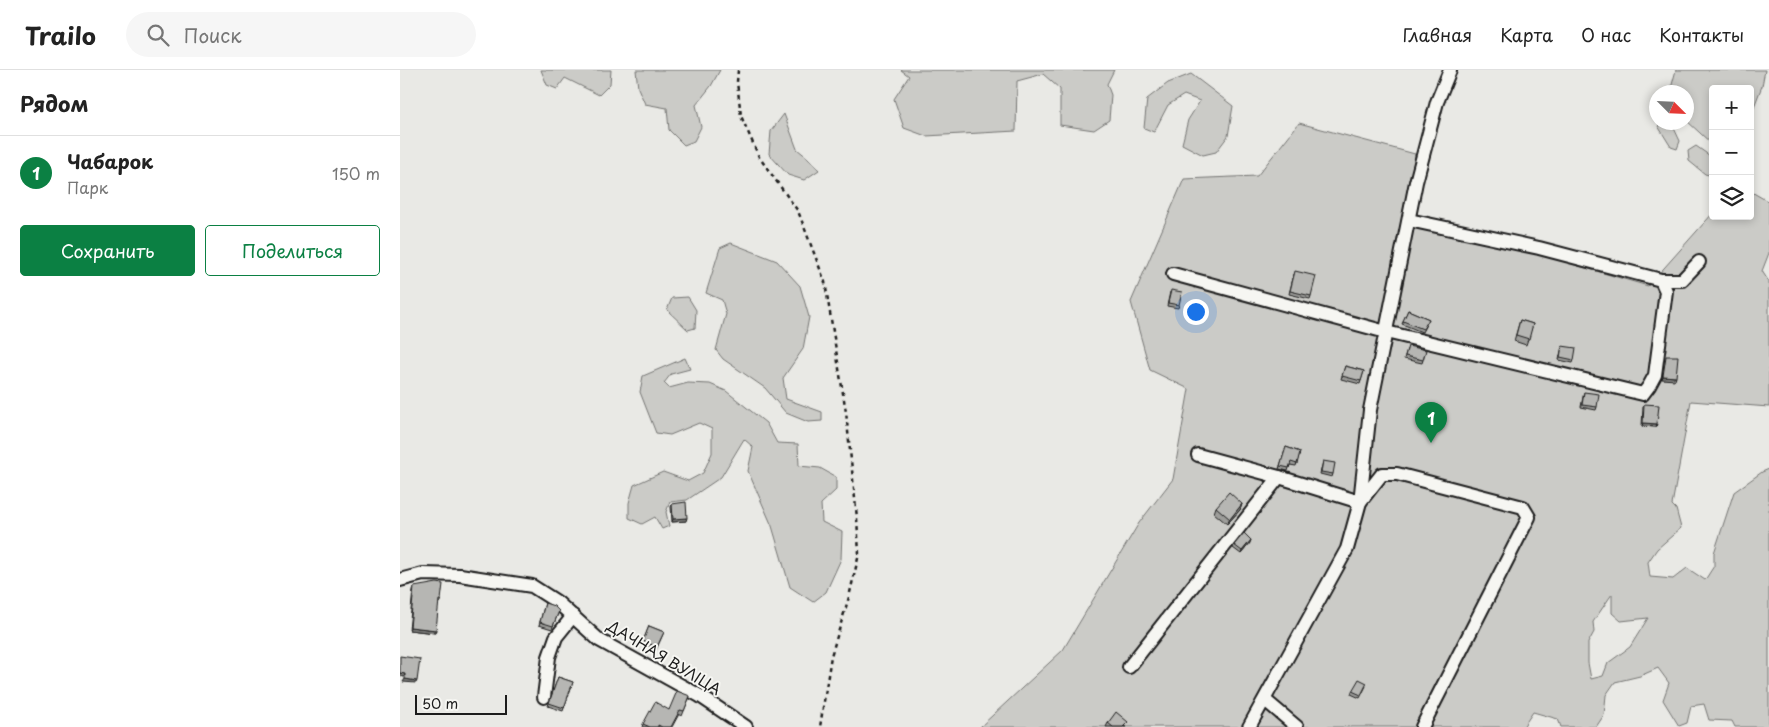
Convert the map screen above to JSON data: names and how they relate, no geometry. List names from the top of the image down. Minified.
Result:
{"streets":{"street":["ДАЧНАЯ ВУЛІЦА"]},"scale_bar":"50 m","north":"bottom right","page":{"header":"Trailo","search":"Поиск","nav":["Главная","Карта","О нас","Контакты"],"heading":"Рядом","map_buttons":["+","−"],"list":[{"mark":"1","name":"Чабарок","note":"Парк","value":"150 m"}],"buttons":["Сохранить","Поделиться"],"pins":"1","scale":"50 m"}}
